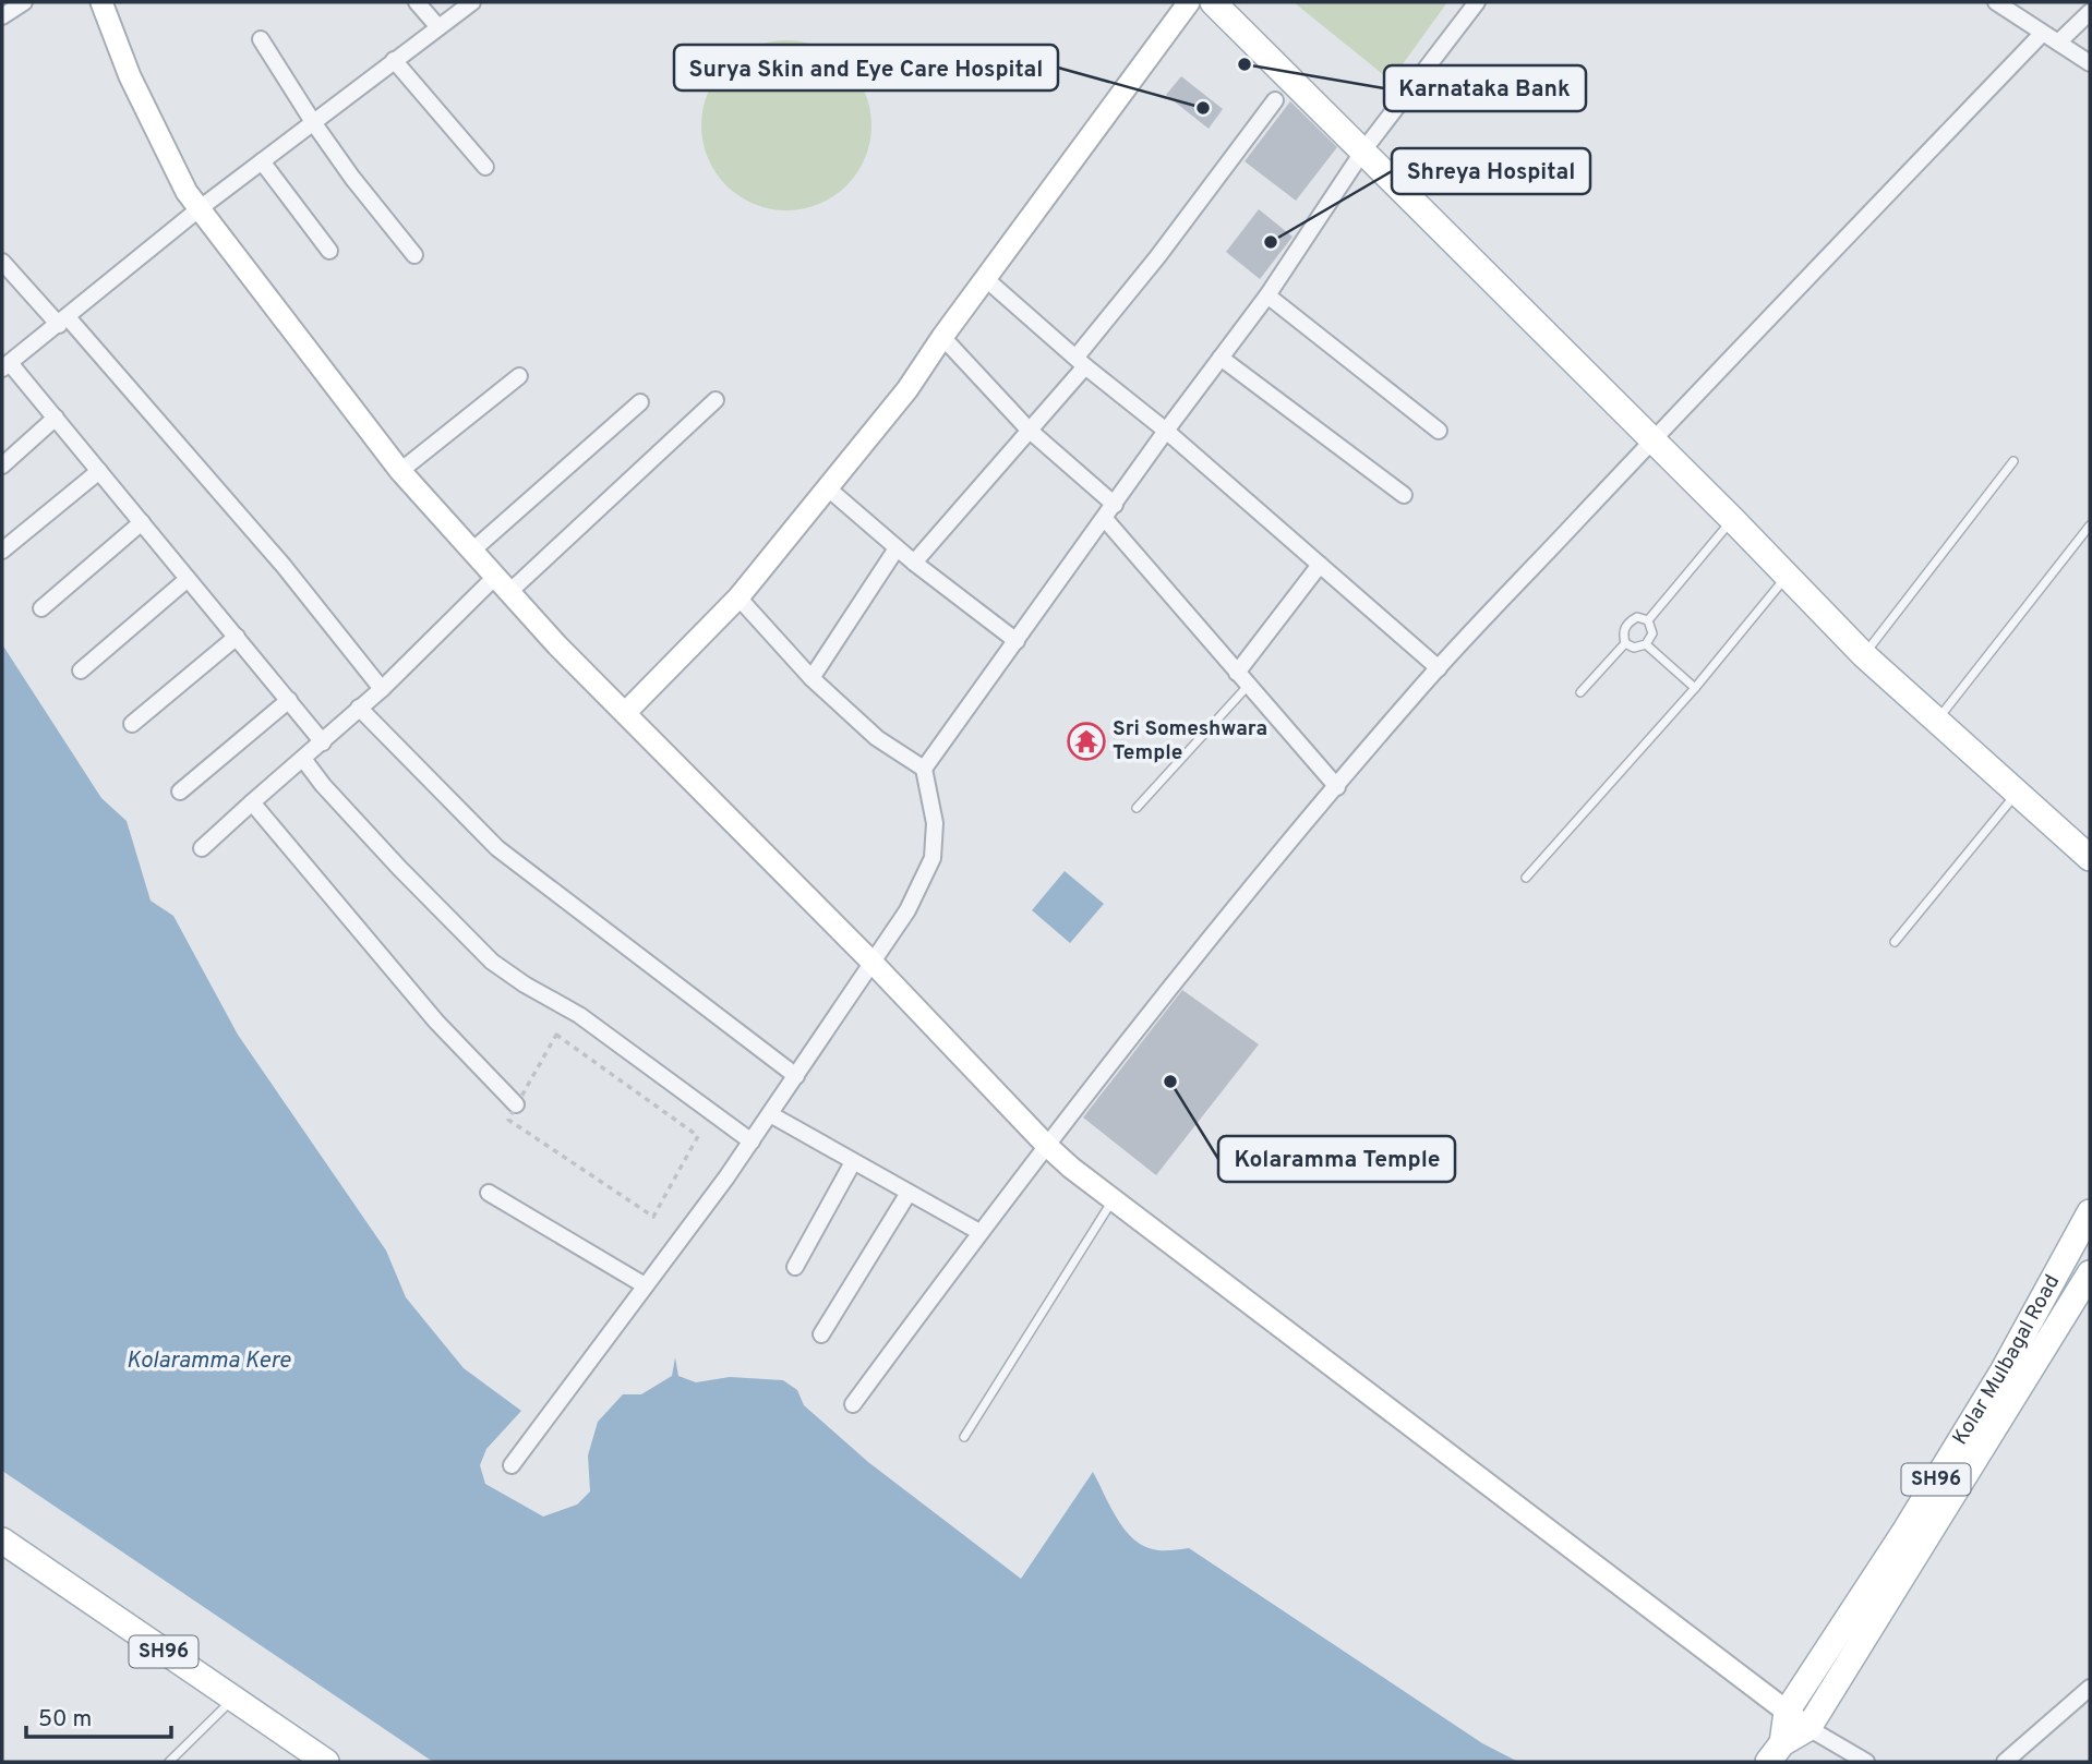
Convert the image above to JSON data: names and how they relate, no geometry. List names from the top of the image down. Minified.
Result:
{"streets":{"main road":["Kolar Mulbagal Road","SH96"]},"water":["Kolaramma Kere"],"places":{"other":["Karnataka Bank","Surya Skin and Eye Care Hospital","Shreya Hospital","Kolaramma Temple"],"temple":["Sri Someshwara Temple"]},"scale_bar":"50 m"}
